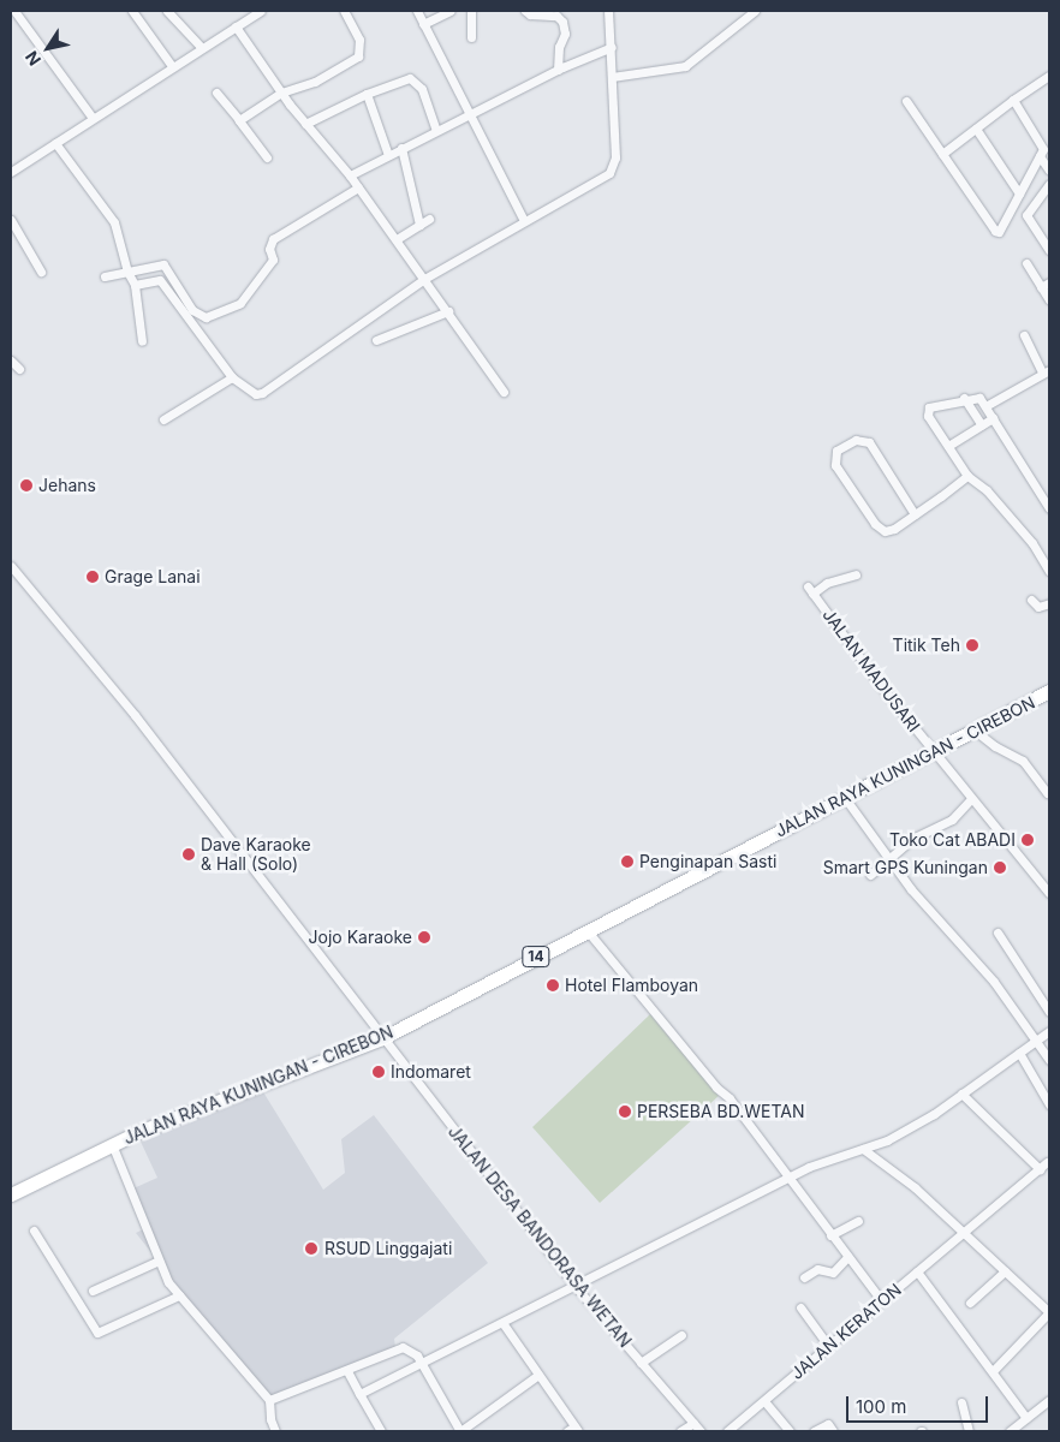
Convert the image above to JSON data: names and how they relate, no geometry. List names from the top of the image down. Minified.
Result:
{"streets":{"highway":["JALAN RAYA KUNINGAN - CIREBON","14"],"street":["JALAN MADUSARI","JALAN DESA BANDORASA WETAN","JALAN KERATON"]},"crossings":[["JALAN MADUSARI","JALAN RAYA KUNINGAN - CIREBON"],["JALAN RAYA KUNINGAN - CIREBON","JALAN DESA BANDORASA WETAN"]],"places":["Jehans","Grage Lanai","Titik Teh","Toko Cat ABADI","Dave Karaoke & Hall (Solo)","Penginapan Sasti","Smart GPS Kuningan","Jojo Karaoke","Hotel Flamboyan","Indomaret","PERSEBA BD.WETAN","RSUD Linggajati"],"scale_bar":"100 m","north":"bottom left"}
